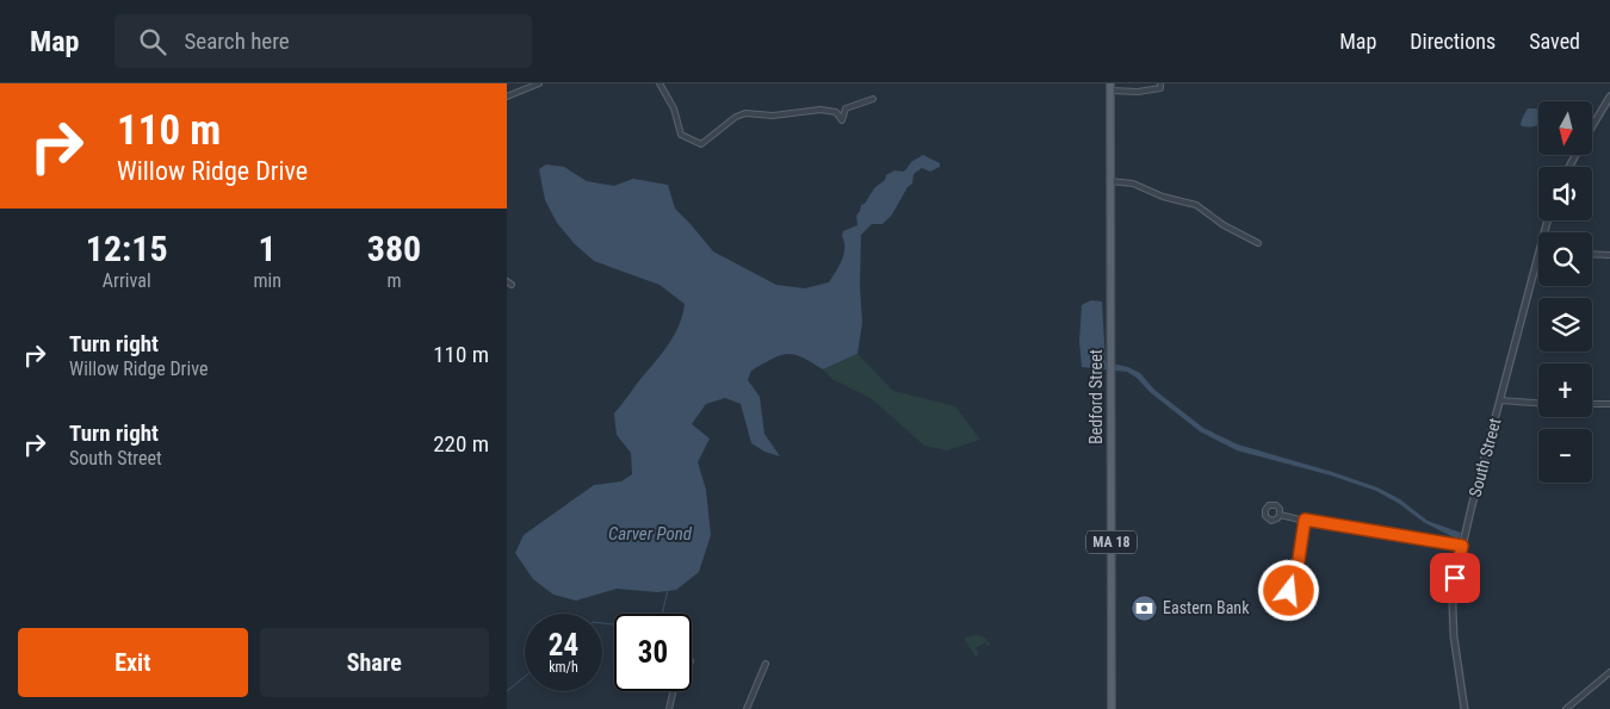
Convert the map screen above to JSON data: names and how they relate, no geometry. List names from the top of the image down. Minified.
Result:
{"streets":{"main road":["Bedford Street","MA 18"],"street":["South Street"]},"water":["Carver Pond"],"places":{"bank":["Eastern Bank"]},"north":"bottom","page":{"header":"Map","search":"Search here","nav":["Map","Directions","Saved"],"turn":["110 m","Willow Ridge Drive"],"map_buttons":["+","−"],"eta":["12:15","Arrival","1","min","380","m"],"list":[{"name":"Turn right","note":"Willow Ridge Drive","value":"110 m"},{"name":"Turn right","note":"South Street","value":"220 m"}],"speed":"24 km/h","limit":"30","buttons":["Exit","Share"]}}
